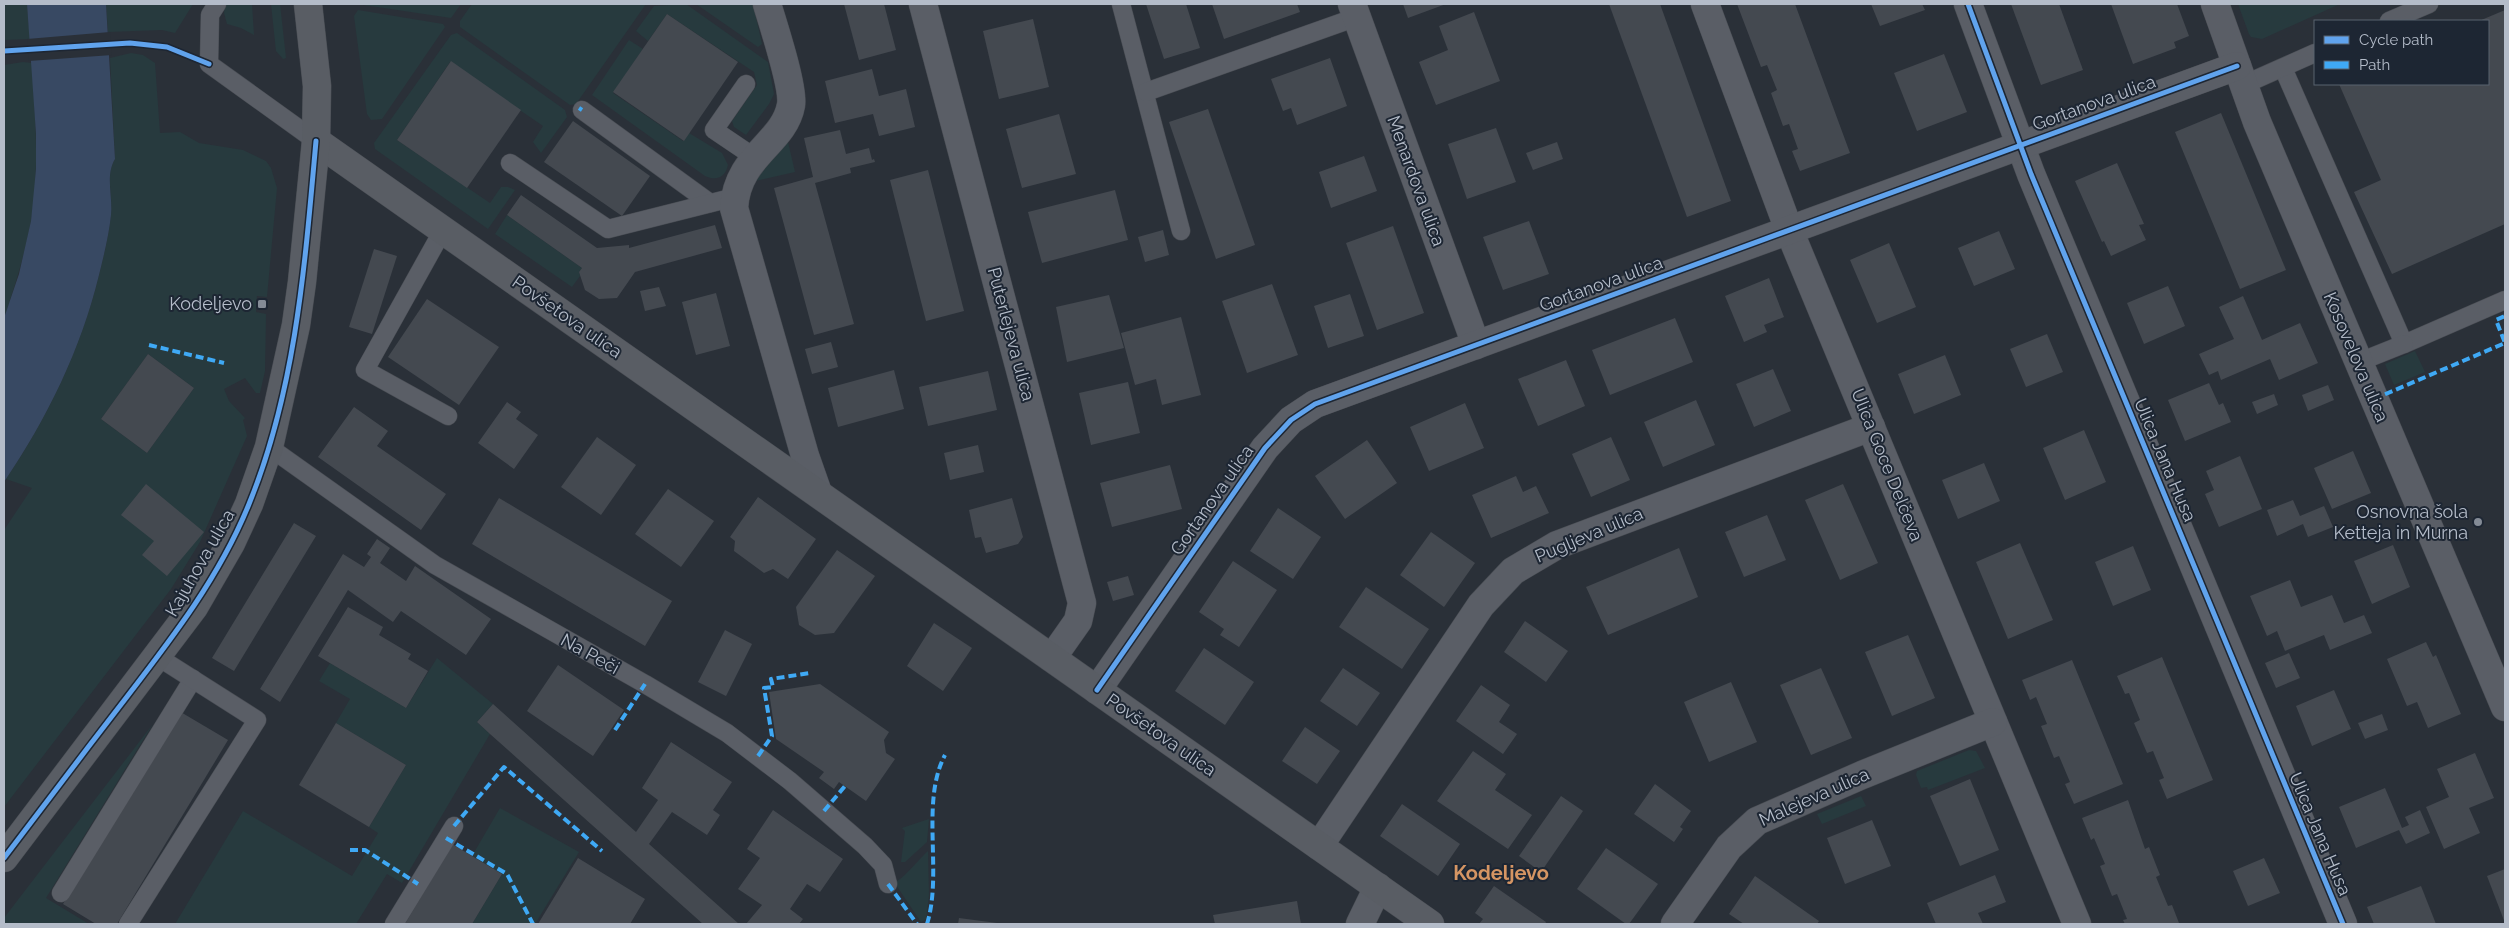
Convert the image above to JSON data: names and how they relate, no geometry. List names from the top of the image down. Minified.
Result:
{"streets":{"street":["Gortanova ulica","Menardova ulica","Povšetova ulica","Puterlejeva ulica","Kosovelova ulica","Ulica Jana Husa","Ulica Goce Delčeva","Pugljeva ulica","Kajuhova ulica","Malejeva ulica"],"lane":["Na Peči"]},"crossings":[["Gortanova ulica","Menardova ulica"],["Gortanova ulica","Povšetova ulica"],["Gortanova ulica","Kosovelova ulica"],["Gortanova ulica","Ulica Jana Husa"],["Gortanova ulica","Ulica Goce Delčeva"],["Povšetova ulica","Puterlejeva ulica"],["Povšetova ulica","Pugljeva ulica"],["Povšetova ulica","Kajuhova ulica"],["Ulica Goce Delčeva","Pugljeva ulica"],["Ulica Goce Delčeva","Malejeva ulica"],["Kajuhova ulica","Na Peči"]],"districts":["Kodeljevo"],"places":{"transit":["Kodeljevo"],"other":["Osnovna šola Ketteja in Murna"]},"legend":["Cycle path","Path"]}
